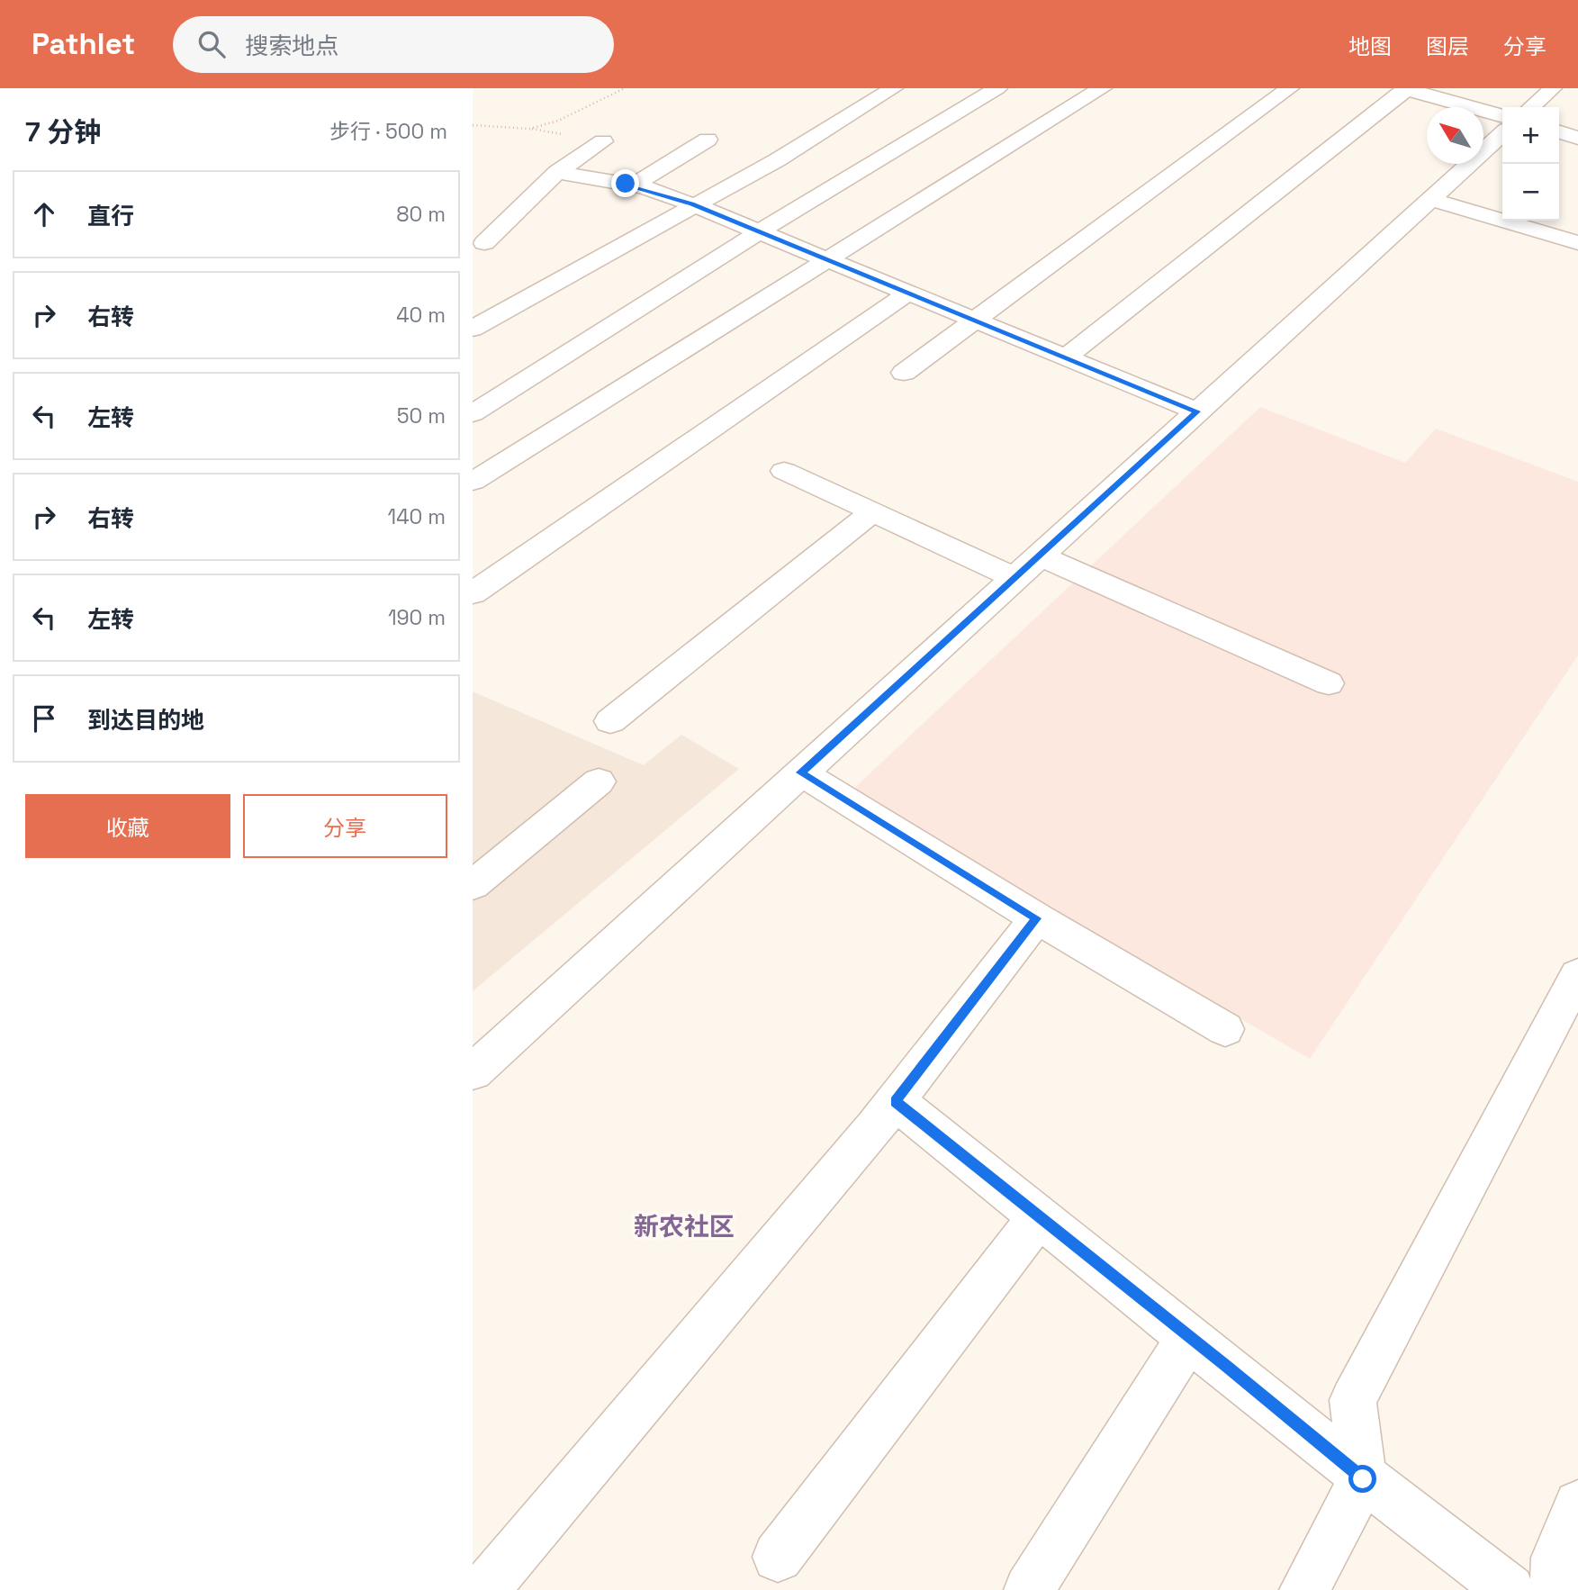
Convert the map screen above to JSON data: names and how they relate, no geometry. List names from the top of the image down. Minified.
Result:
{"districts":["新农社区"],"north":"top left","page":{"header":"Pathlet","search":"搜索地点","nav":["地图","图层","分享"],"heading":["7 分钟","步行 · 500 m"],"map_buttons":["+","−"],"list":[["直行","80 m"],["右转","40 m"],["左转","50 m"],["右转","140 m"],["左转","190 m"],"到达目的地"],"buttons":["收藏","分享"]}}
